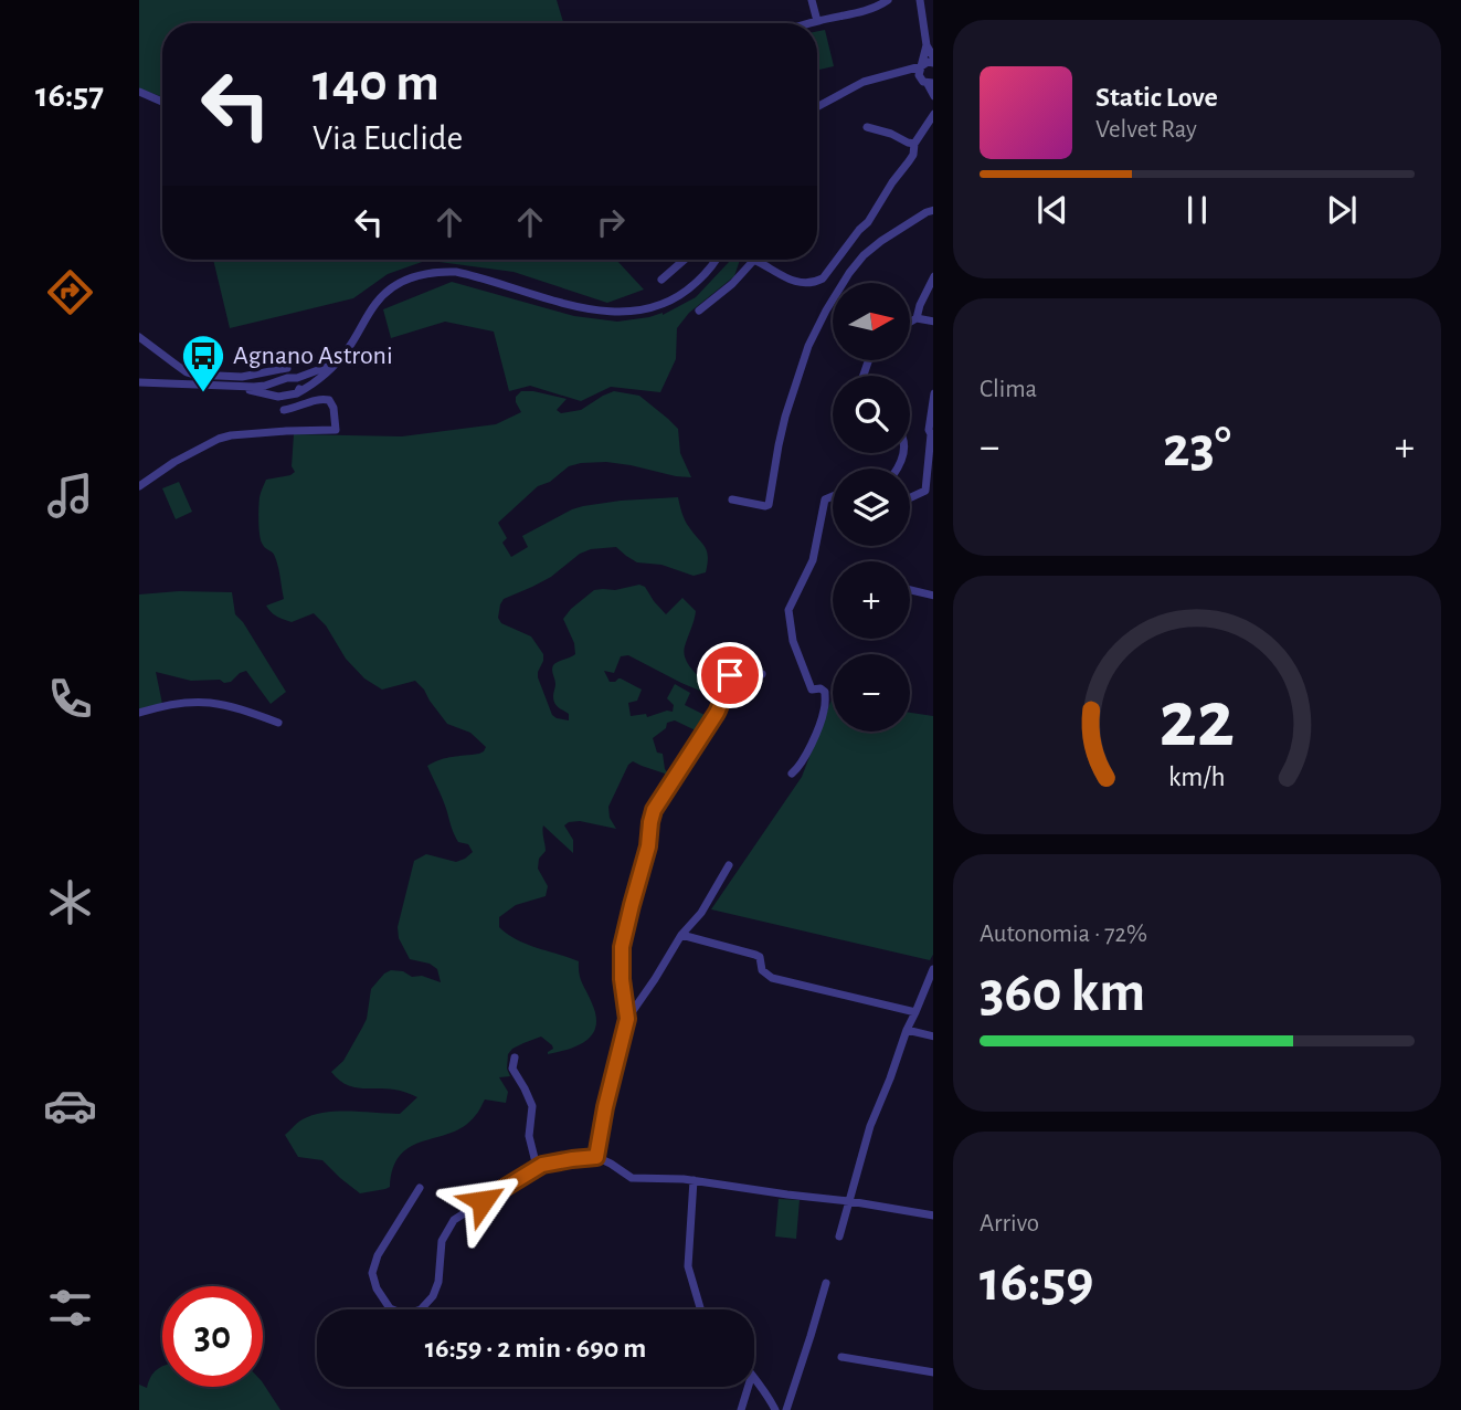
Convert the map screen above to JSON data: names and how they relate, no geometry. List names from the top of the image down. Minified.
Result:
{"places":{"bus stop":["Agnano Astroni"]},"north":"right","page":{"tabs":"16:57","turn":["140 m","Via Euclide"],"song":["Static Love","Velvet Ray"],"map_buttons":["+","−"],"tile":["Clima",["Autonomia · 72%","360 km"],["Arrivo","16:59"]],"heat":["−","23°","+"],"limit":"30","trip":"16:59 · 2 min · 690 m","gauge":["22","km/h"]}}
